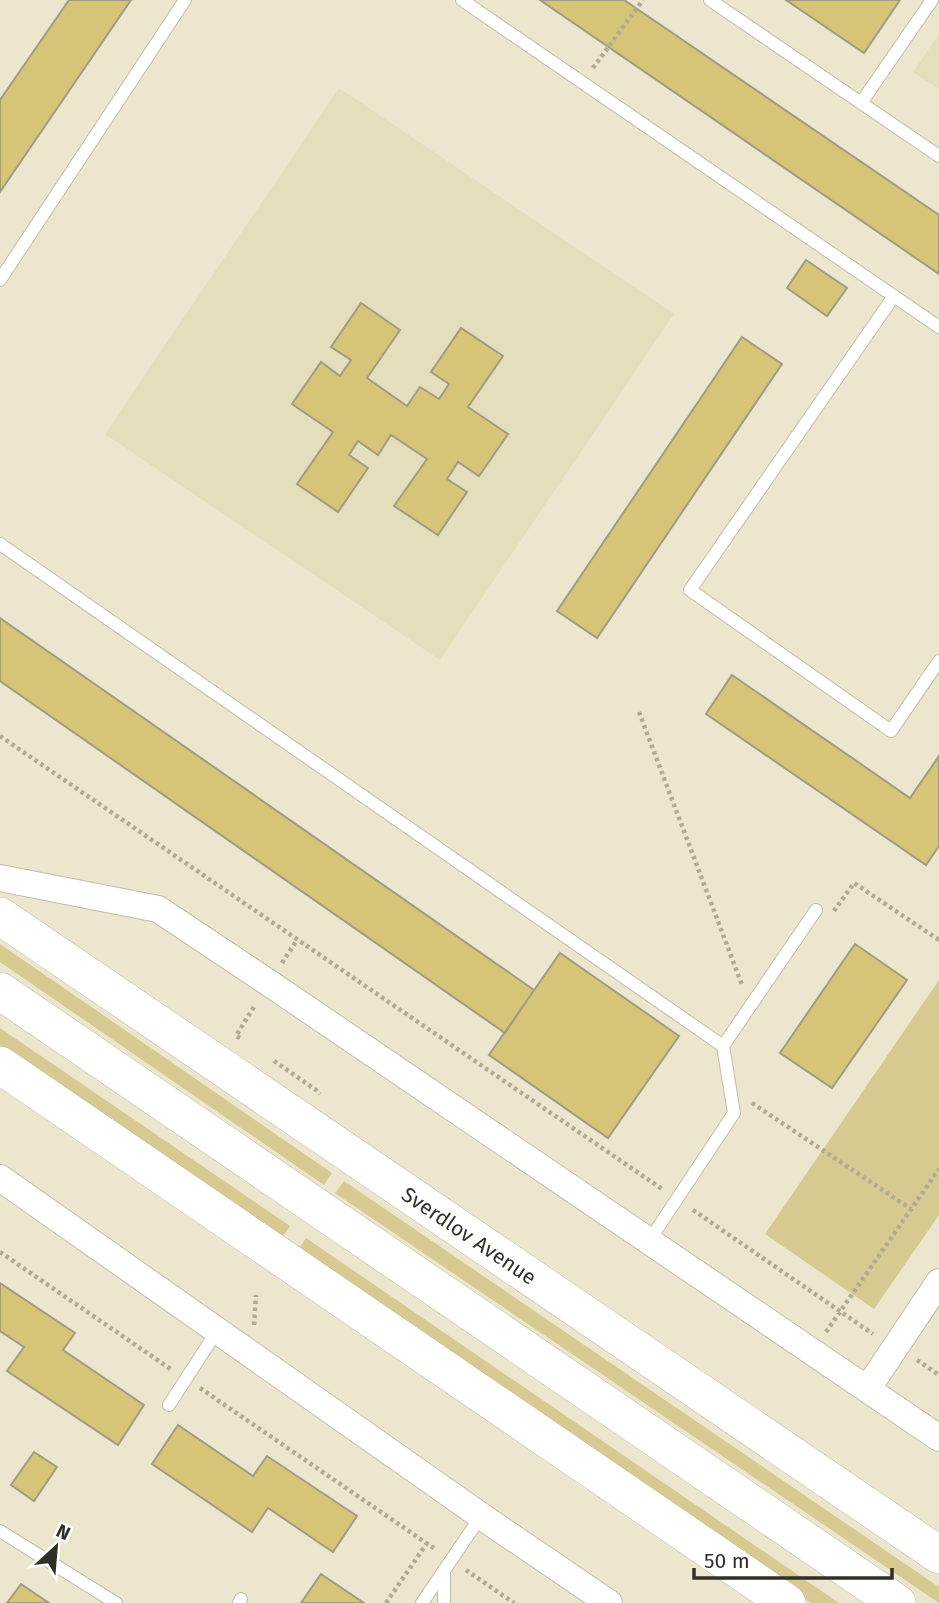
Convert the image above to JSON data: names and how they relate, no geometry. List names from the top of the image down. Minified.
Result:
{"streets":{"main road":["Sverdlov Avenue"]},"scale_bar":"50 m","north":"top right"}
